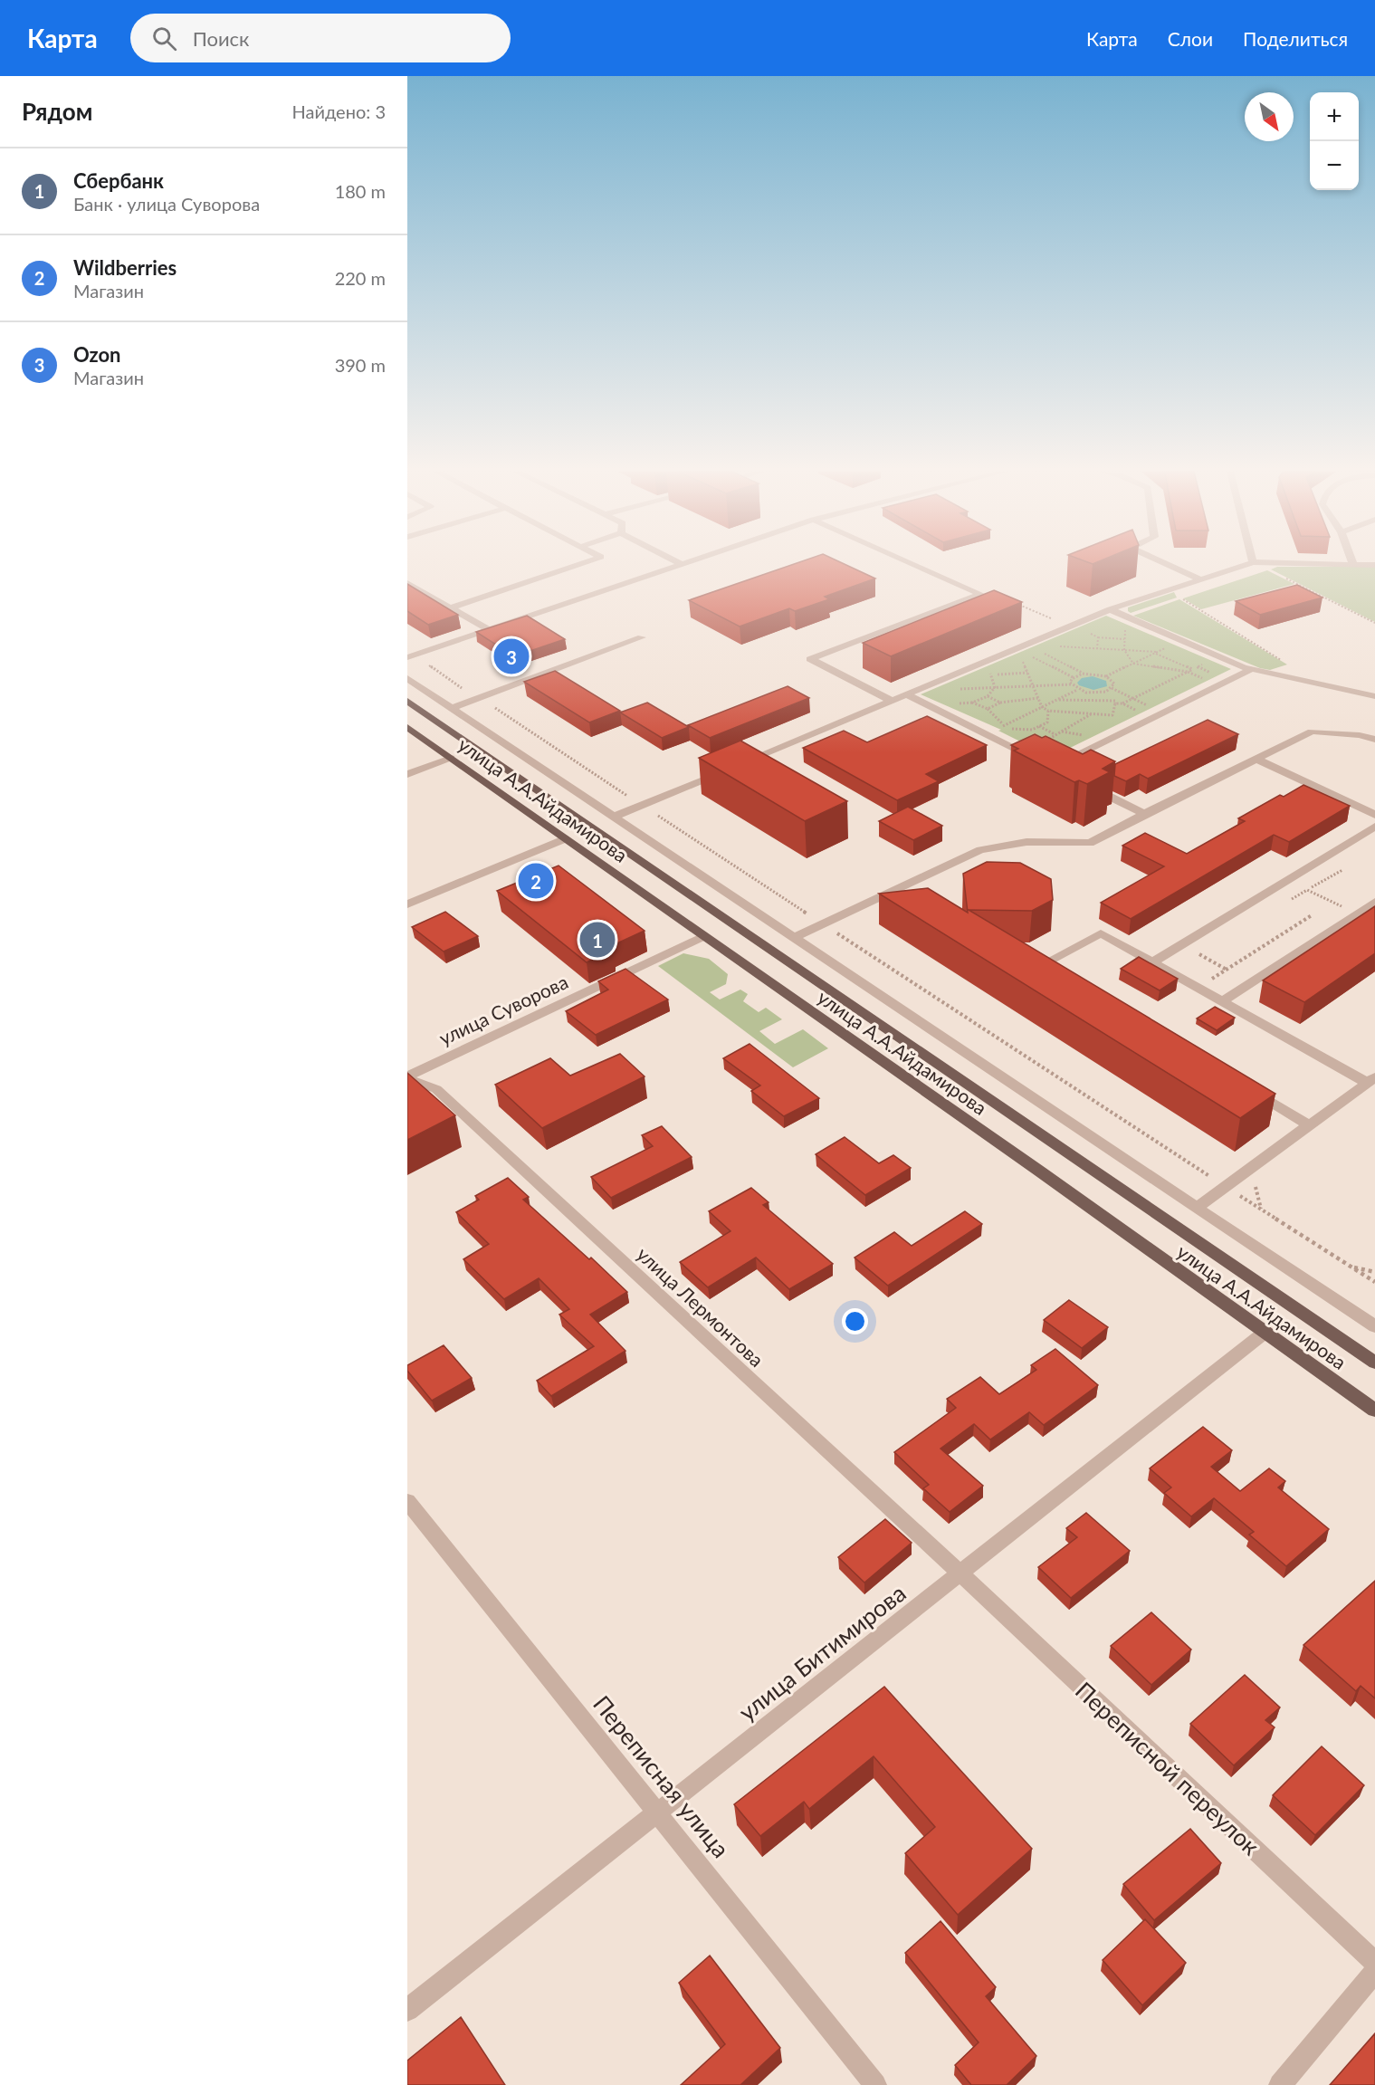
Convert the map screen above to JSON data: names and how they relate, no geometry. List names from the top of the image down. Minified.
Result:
{"streets":{"main road":["улица А.А.Айдамирова"],"street":["улица Суворова","улица Лермонтова","улица Битимирова","Переписной переулок","Переписная улица"]},"crossings":[["улица А.А.Айдамирова","улица Суворова"],["улица А.А.Айдамирова","улица Битимирова"],["улица Суворова","улица Лермонтова"],["улица Лермонтова","улица Битимирова"],["улица Лермонтова","Переписной переулок"],["улица Битимирова","Переписной переулок"],["улица Битимирова","Переписная улица"]],"north":"bottom right","page":{"header":"Карта","search":"Поиск","nav":["Карта","Слои","Поделиться"],"heading":["Рядом","Найдено: 3"],"map_buttons":["+","−"],"list":[{"mark":"1","name":"Сбербанк","note":"Банк · улица Суворова","value":"180 m"},{"mark":"2","name":"Wildberries","note":"Магазин","value":"220 m"},{"mark":"3","name":"Ozon","note":"Магазин","value":"390 m"}],"pins":["3","2","1"]}}
